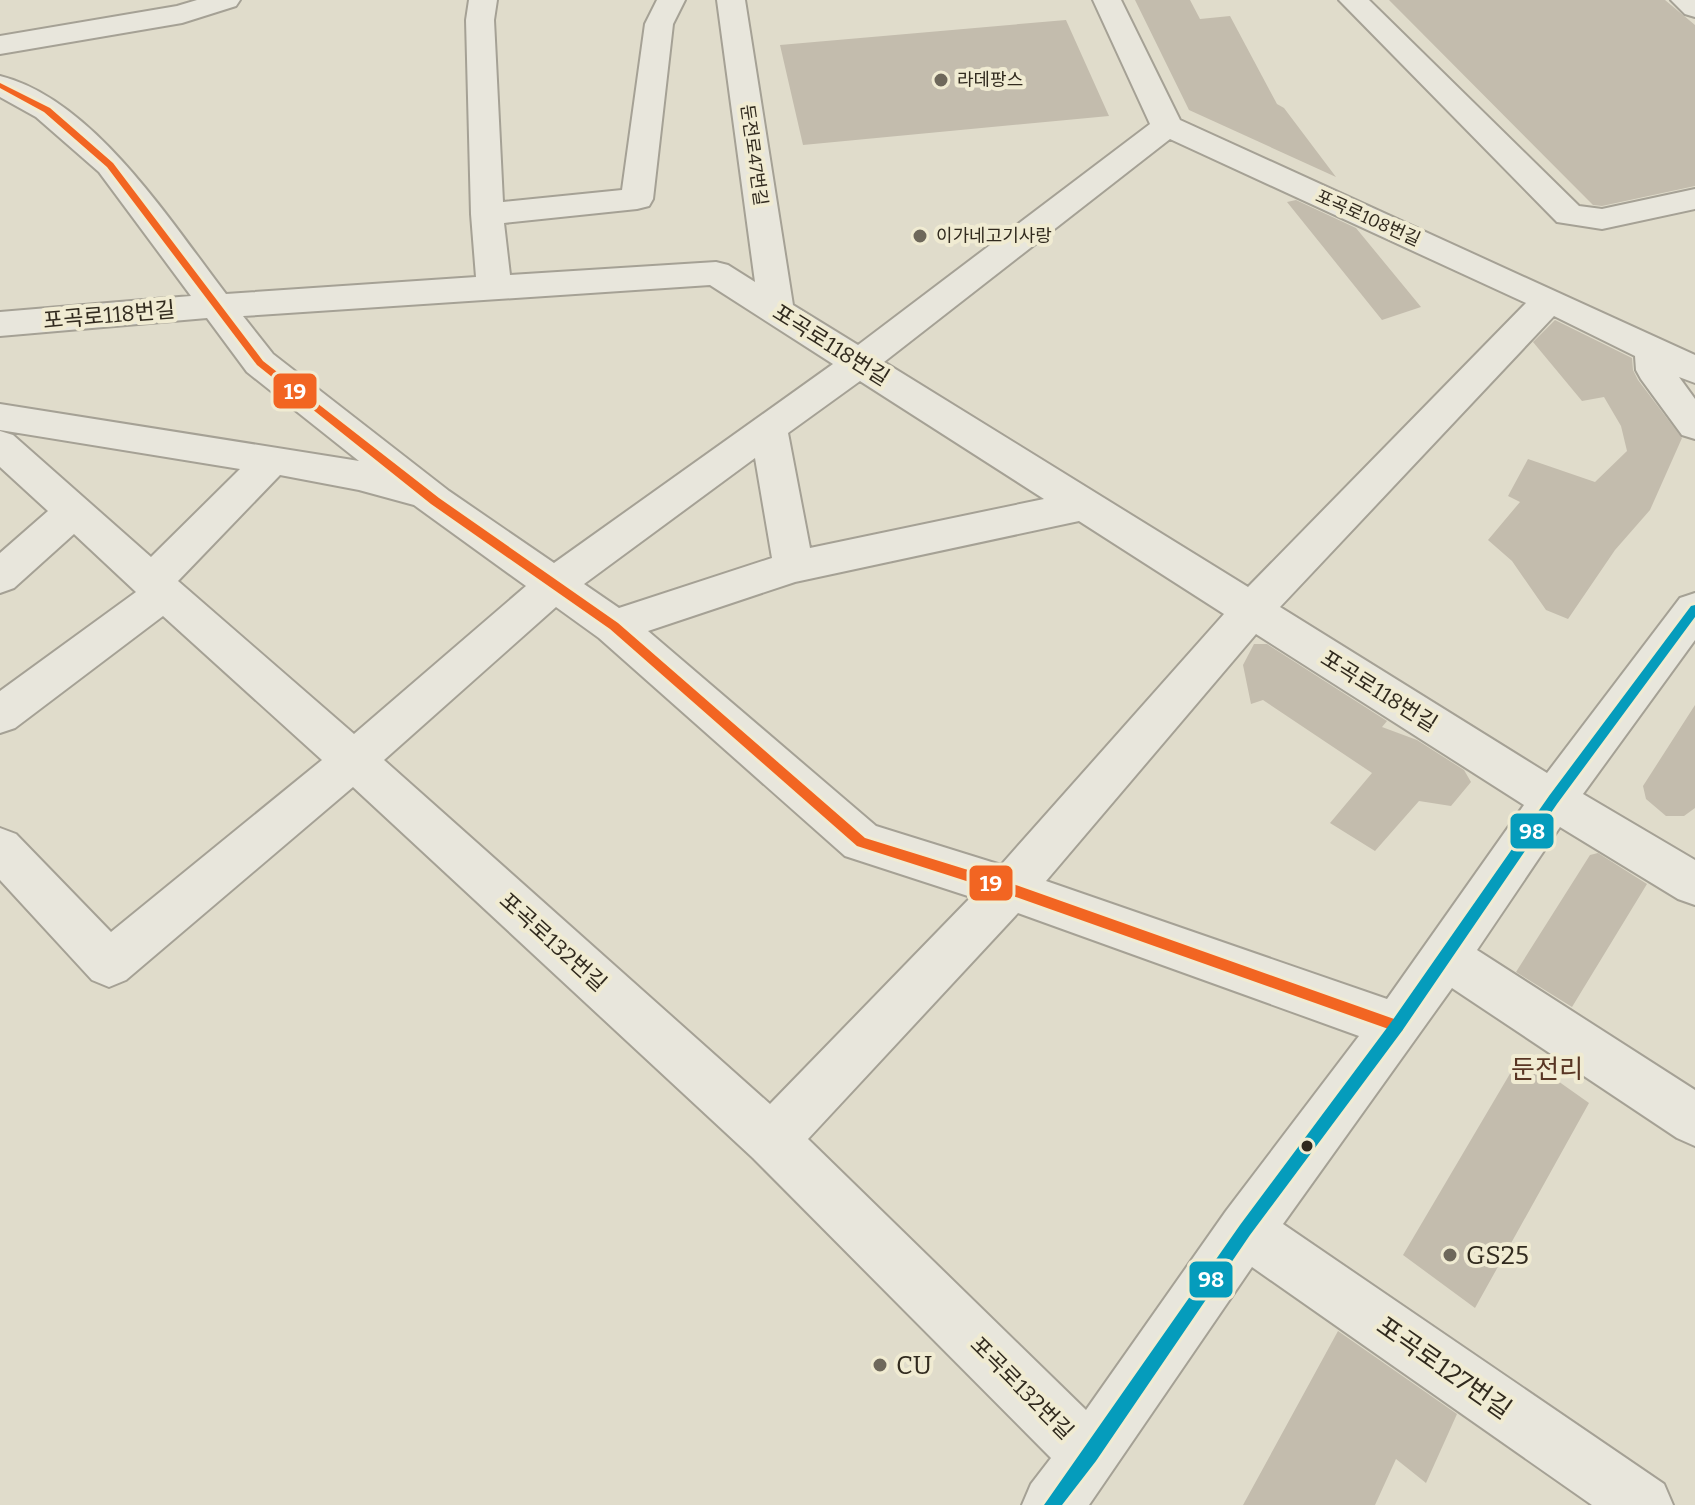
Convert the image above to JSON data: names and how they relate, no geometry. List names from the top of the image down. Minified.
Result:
{"streets":{"street":["둔전로47번길","포곡로108번길","포곡로118번길","포곡로132번길","포곡로127번길"]},"crossings":[["둔전로47번길","포곡로118번길"]],"districts":["둔전리"],"places":["라데팡스","이가네고기사랑","GS25","CU"],"lines":["transit line 19","transit line 98"]}
